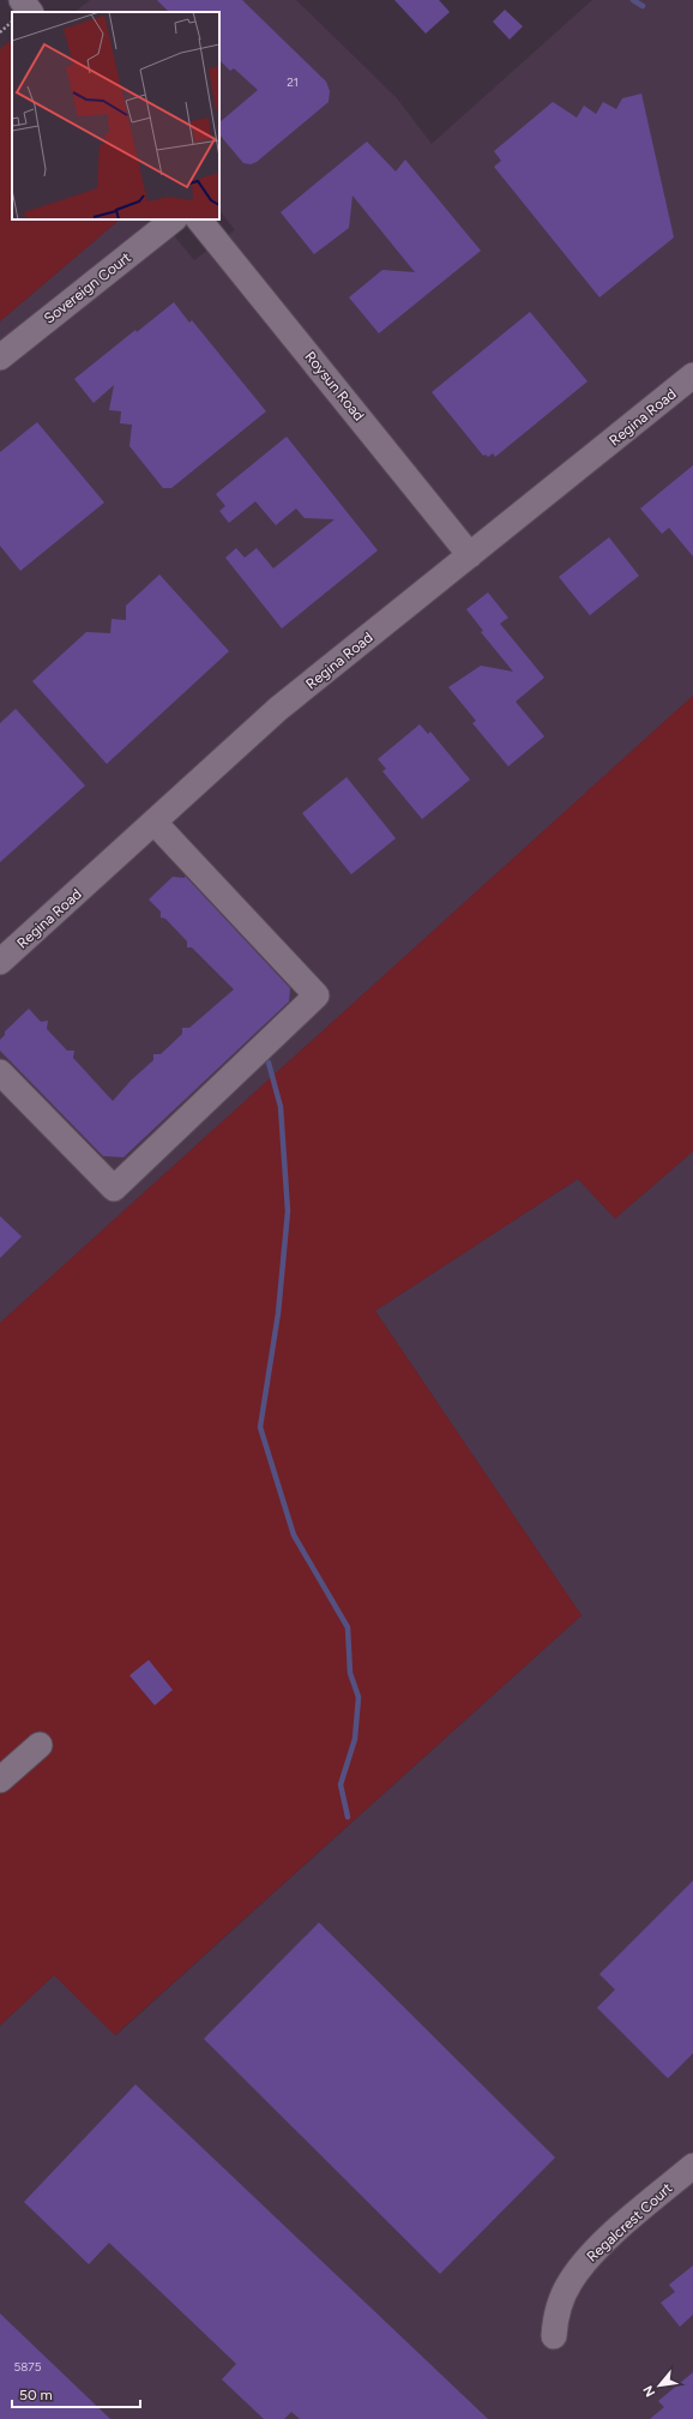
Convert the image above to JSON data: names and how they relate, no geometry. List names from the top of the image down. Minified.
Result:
{"streets":{"street":["Sovereign Court","Roysun Road","Regina Road","Regalcrest Court"]},"crossings":[["Roysun Road","Regina Road"]],"house_numbers":["21","5875"],"scale_bar":"50 m","north":"bottom left"}
